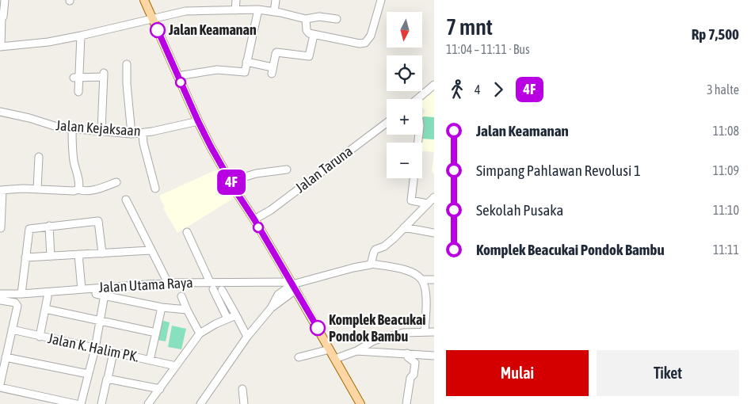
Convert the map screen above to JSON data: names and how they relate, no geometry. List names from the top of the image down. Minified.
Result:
{"streets":{"street":["Jalan Kejaksaan","Jalan Taruna","Jalan Utama Raya","Jalan K. Halim PK."]},"places":["Jalan Keamanan","Komplek Beacukai Pondok Bambu"],"lines":["bus line 4F"],"north":"bottom","page":{"on_map":"4F","heading":["7 mnt","11:04 – 11:11 · Bus","Rp 7,500"],"map_buttons":["+","−"],"legs":["4","4F","3 halte"],"list":[{"name":"Jalan Keamanan","value":"11:08"},{"name":"Simpang Pahlawan Revolusi 1","value":"11:09"},{"name":"Sekolah Pusaka","value":"11:10"},{"name":"Komplek Beacukai Pondok Bambu","value":"11:11"}],"buttons":["Mulai","Tiket"]}}
